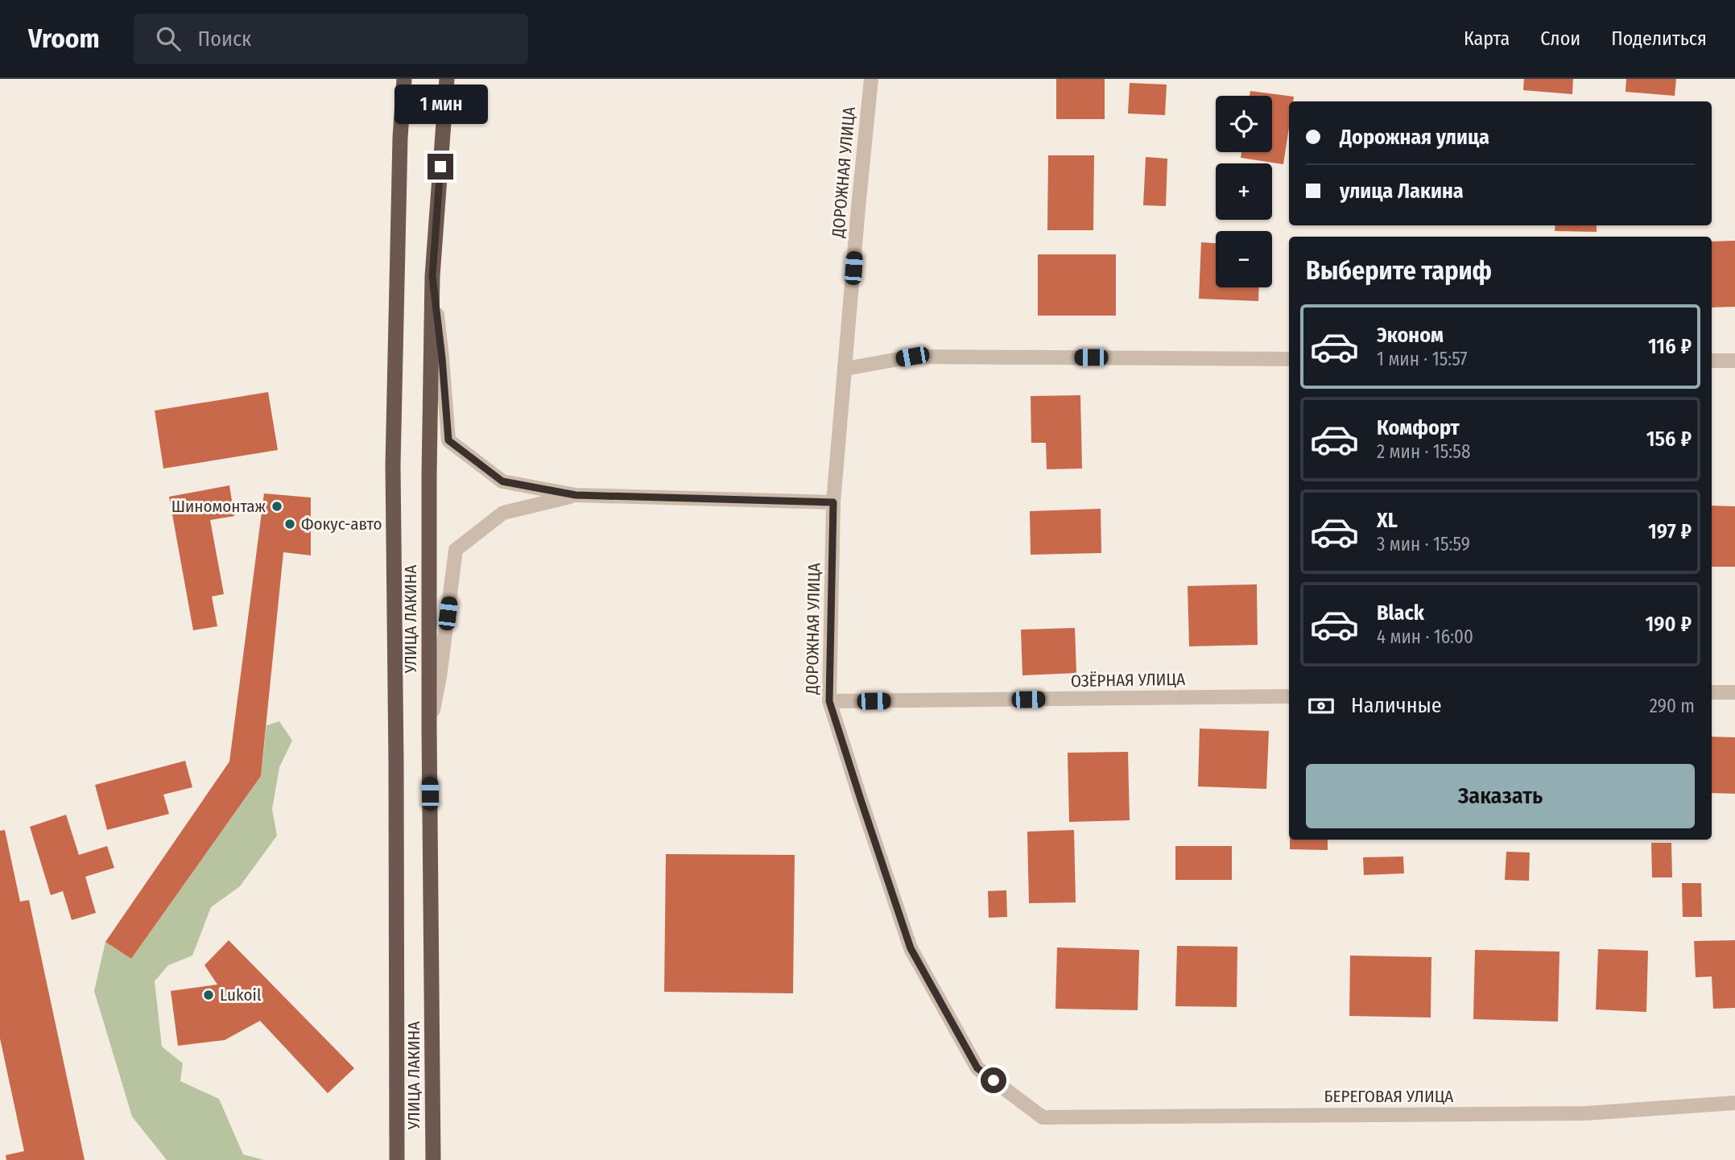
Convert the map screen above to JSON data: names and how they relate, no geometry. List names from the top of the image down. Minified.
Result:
{"streets":{"highway":["УЛИЦА ЛАКИНА"],"street":["ДОРОЖНАЯ УЛИЦА","ОЗЁРНАЯ УЛИЦА","БЕРЕГОВАЯ УЛИЦА"]},"crossings":[["ДОРОЖНАЯ УЛИЦА","ОЗЁРНАЯ УЛИЦА"],["ДОРОЖНАЯ УЛИЦА","БЕРЕГОВАЯ УЛИЦА"]],"places":["Шиномонтаж","Фокус-авто","Lukoil"],"page":{"header":"Vroom","search":"Поиск","nav":["Карта","Слои","Поделиться"],"bubble":"1 мин","map_buttons":["+","−"],"banner":["Дорожная улица","улица Лакина"],"heading":"Выберите тариф","list":[{"name":"Эконом","note":"1 мин · 15:57","value":"116 ₽"},{"name":"Комфорт","note":"2 мин · 15:58","value":"156 ₽"},{"name":"XL","note":"3 мин · 15:59","value":"197 ₽"},{"name":"Black","note":"4 мин · 16:00","value":"190 ₽"}],"pay":["Наличные","290 m"],"buttons":"Заказать"}}
